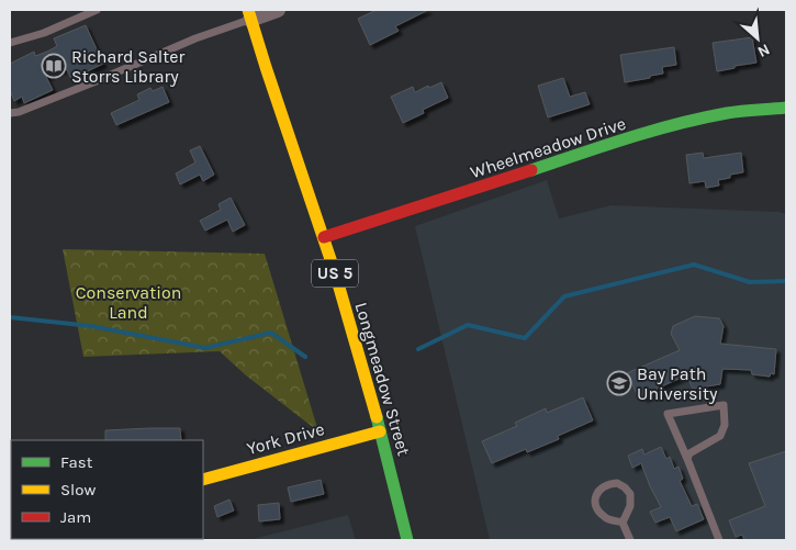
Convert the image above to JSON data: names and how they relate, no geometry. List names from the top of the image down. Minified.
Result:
{"streets":{"street":["Wheelmeadow Drive","US 5","Longmeadow Street","York Drive"]},"crossings":[["Wheelmeadow Drive","Longmeadow Street"],["Longmeadow Street","York Drive"]],"parks":["Conservation Land"],"places":{"library":["Richard Salter Storrs Library"],"school or university":["Bay Path University"]},"legend":["Fast","Slow","Jam"],"north":"bottom right"}
